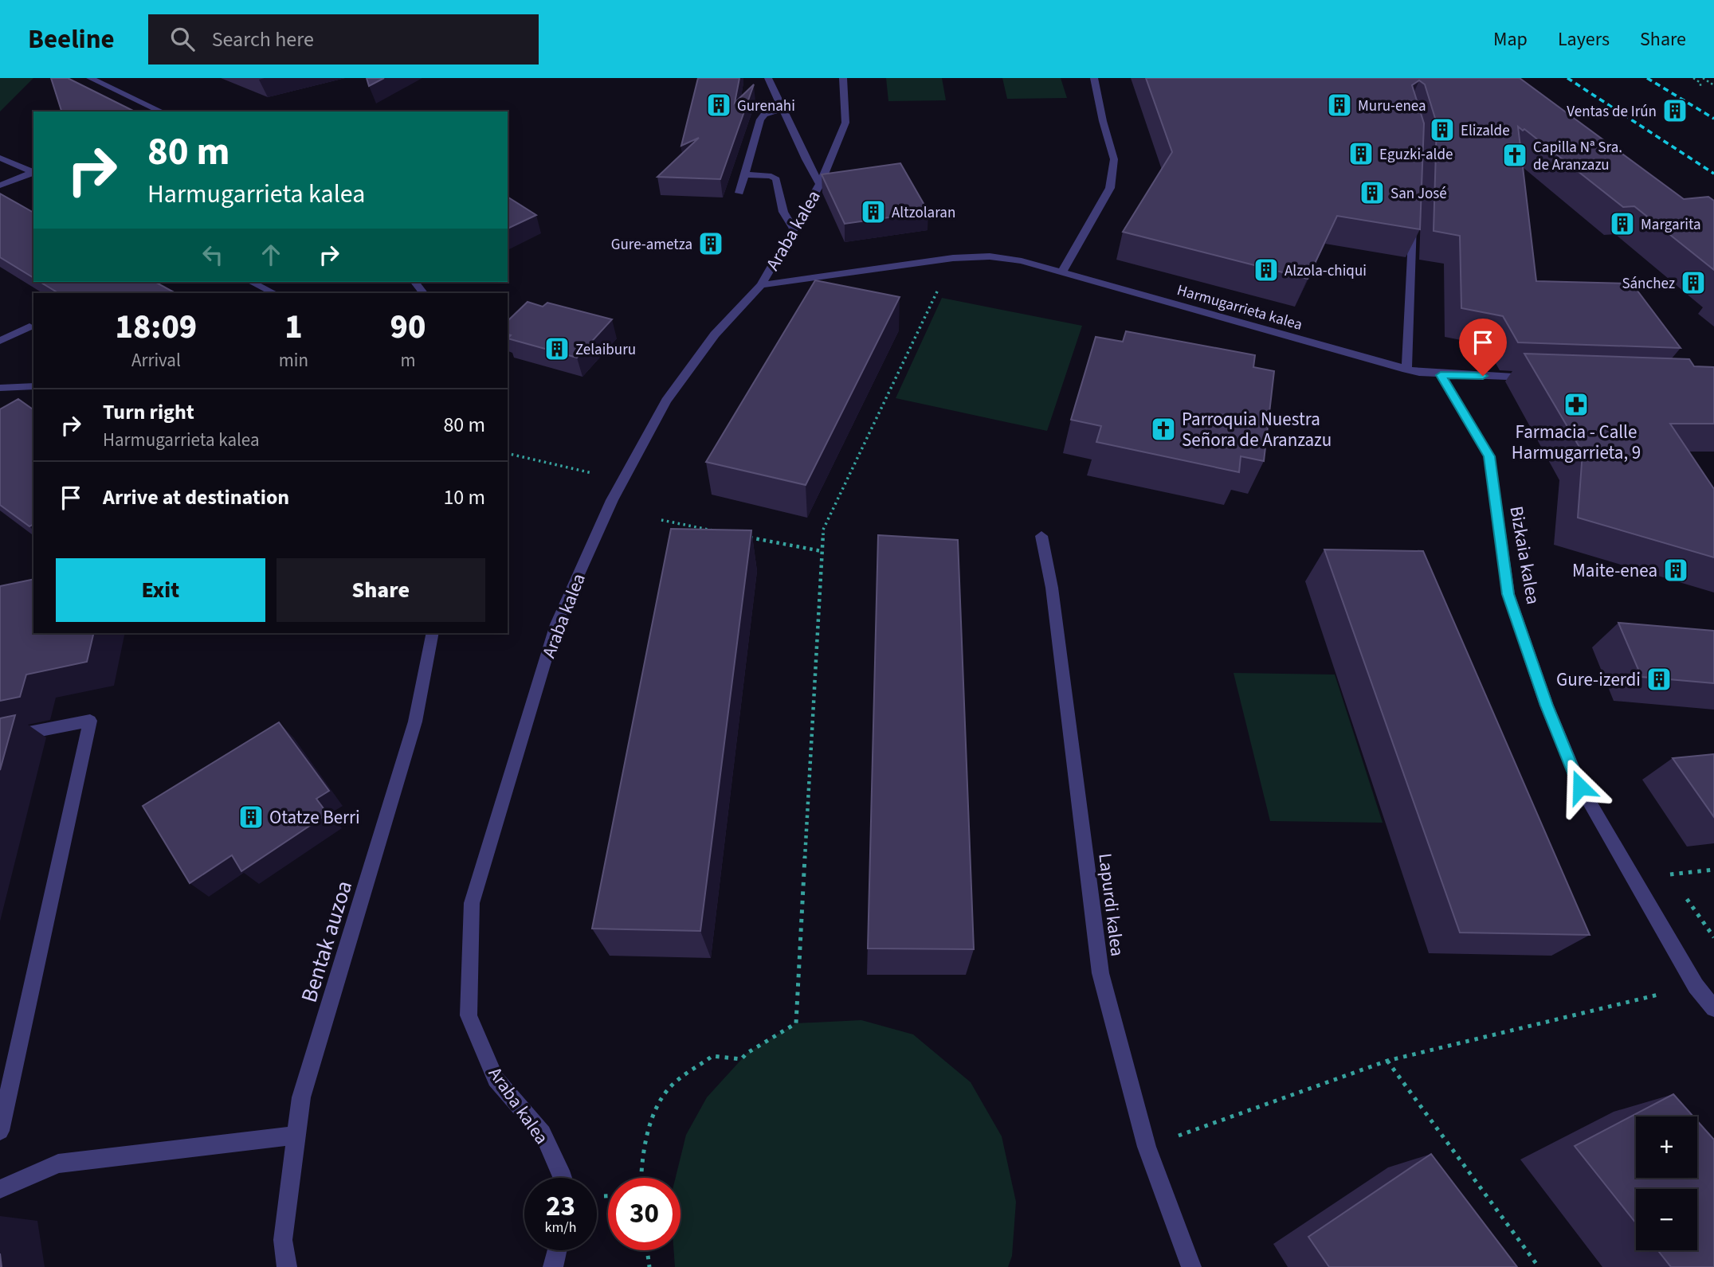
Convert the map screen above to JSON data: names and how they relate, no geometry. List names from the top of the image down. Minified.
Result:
{"streets":{"street":["Araba kalea","Harmugarrieta kalea","Bizkaia kalea","Lapurdi kalea","Bentak auzoa"]},"crossings":[["Araba kalea","Harmugarrieta kalea"],["Harmugarrieta kalea","Bizkaia kalea"]],"places":{"building":["Gurenahi","Muru-enea","Ventas de Irún","Elizalde","Eguzki-alde","San José","Altzolaran","Margarita","Gure-ametza","Alzola-chiqui","Sánchez","Zelaiburu","Maite-enea","Gure-izerdi","Otatze Berri"],"church":["Capilla Nª Sra. de Aranzazu","Parroquia Nuestra Señora de Aranzazu"],"pharmacy":["Farmacia - Calle Harmugarrieta, 9"]},"page":{"header":"Beeline","search":"Search here","nav":["Map","Layers","Share"],"turn":["80 m","Harmugarrieta kalea"],"eta":["18:09","Arrival","1","min","90","m"],"list":[{"name":"Turn right","note":"Harmugarrieta kalea","value":"80 m"},{"name":"Arrive at destination","value":"10 m"}],"buttons":["Exit","Share"],"map_buttons":["+","−"],"speed":"23 km/h","limit":"30"}}
